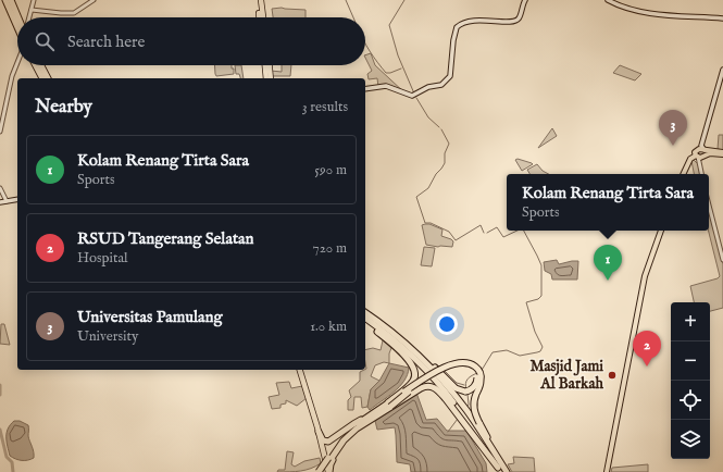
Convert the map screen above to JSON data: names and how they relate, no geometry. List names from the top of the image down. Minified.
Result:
{"places":["Masjid Jami Al Barkah"],"page":{"search":"Search here","heading":["Nearby","3 results"],"pins":["3","1","2"],"list":[{"mark":"1","name":"Kolam Renang Tirta Sara","note":"Sports","value":"590 m"},{"mark":"2","name":"RSUD Tangerang Selatan","note":"Hospital","value":"720 m"},{"mark":"3","name":"Universitas Pamulang","note":"University","value":"1.0 km"}],"popup":["Kolam Renang Tirta Sara","Sports"],"map_buttons":["+","−"]}}
